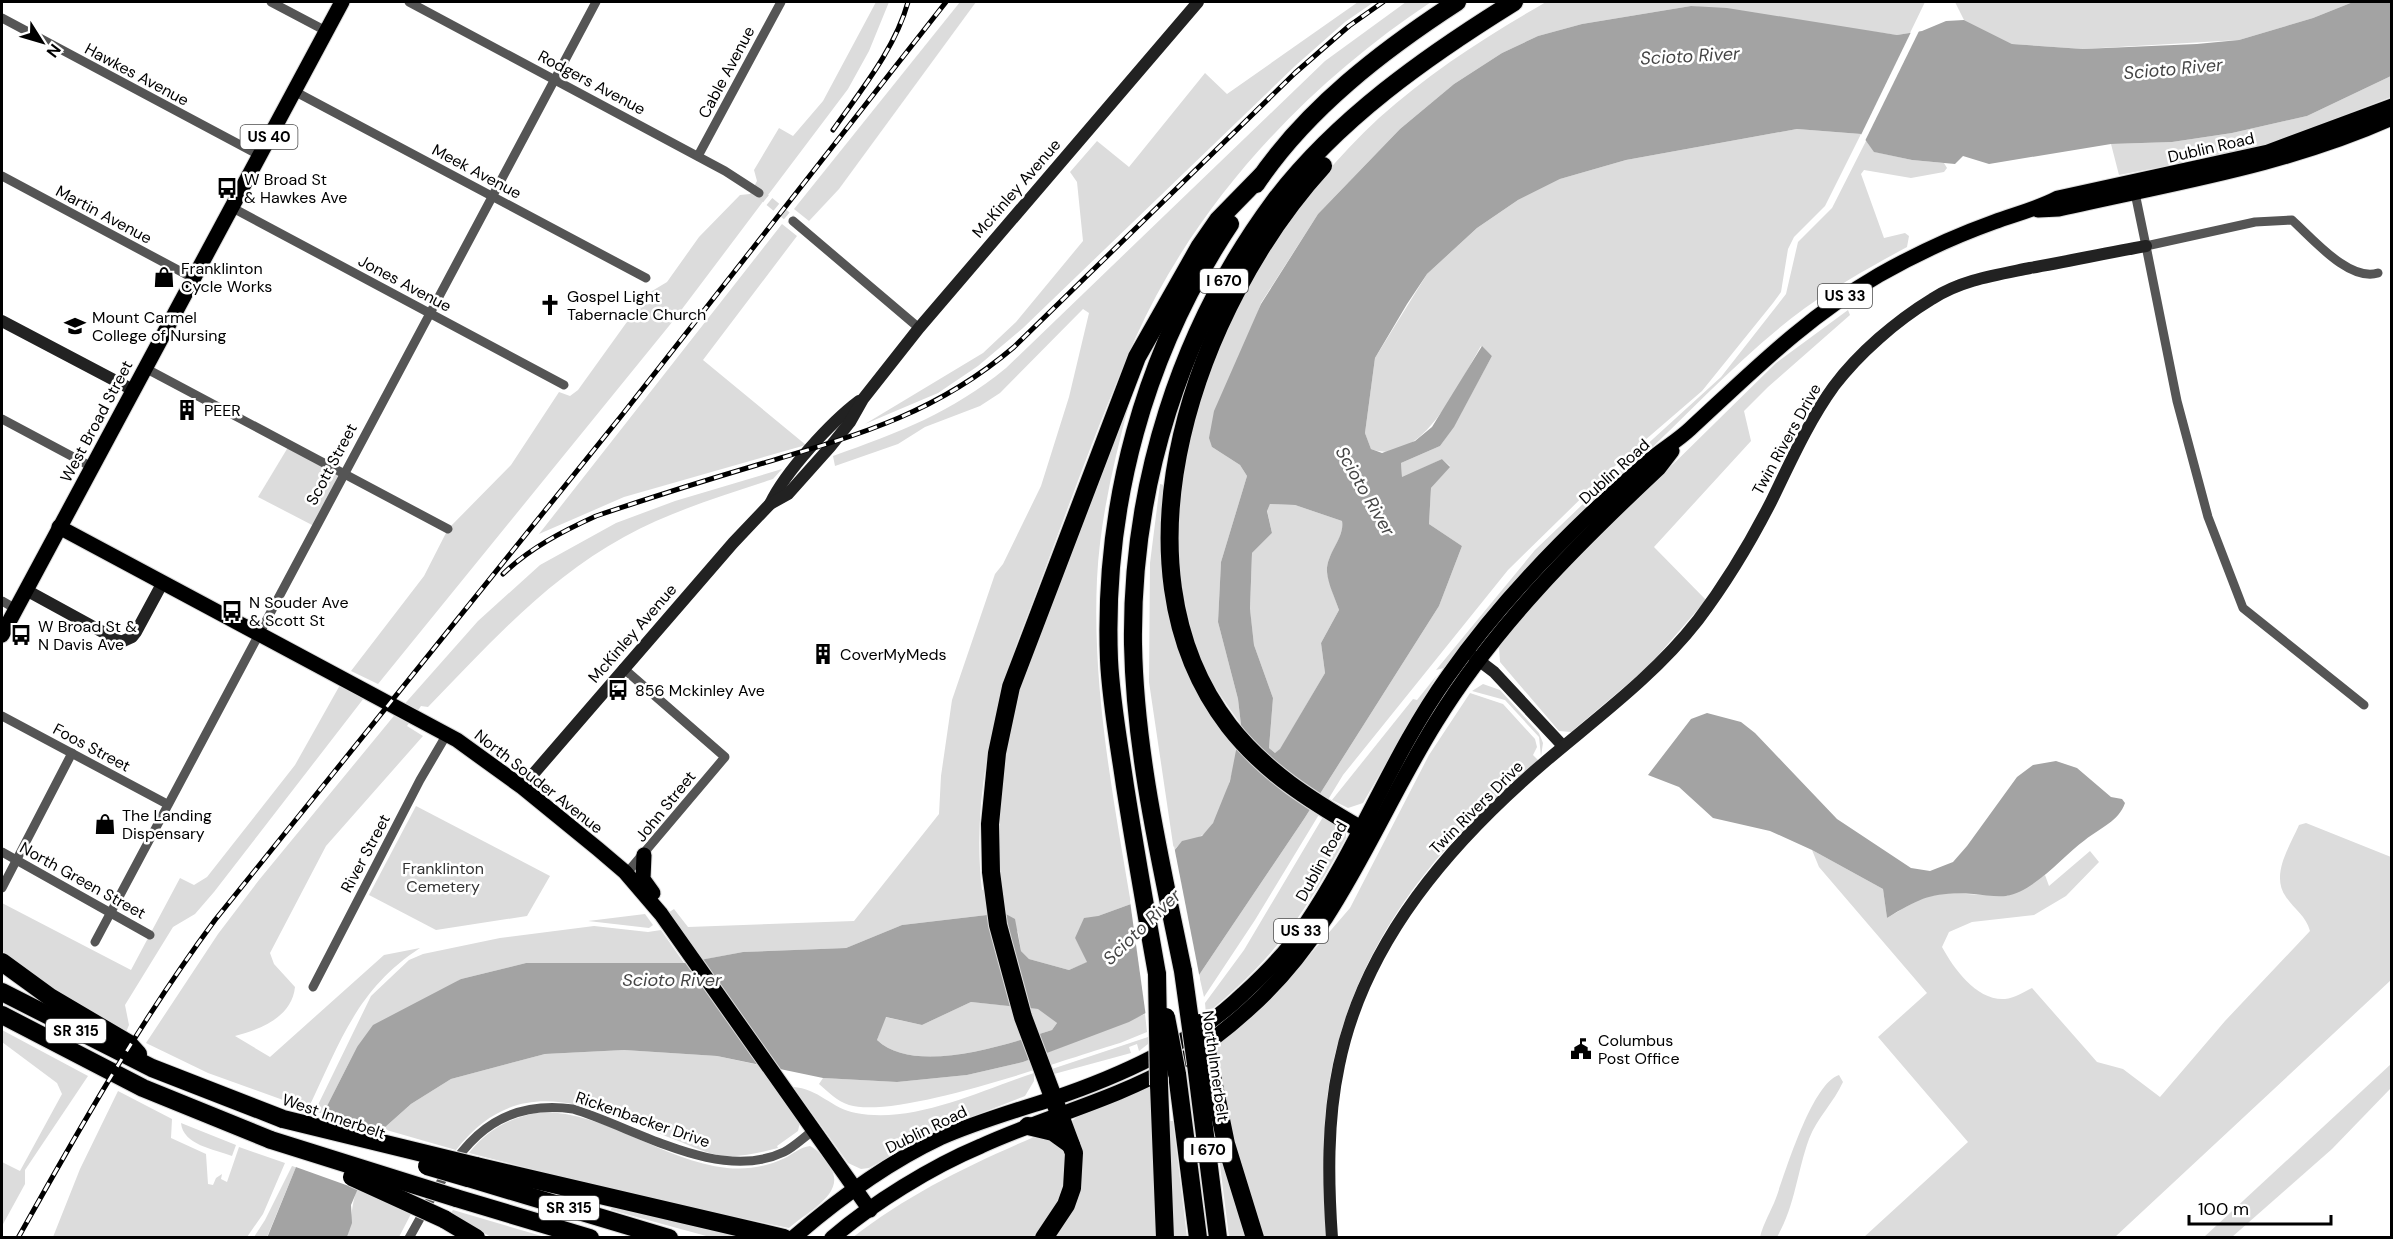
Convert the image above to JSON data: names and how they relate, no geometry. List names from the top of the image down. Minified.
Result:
{"streets":{"highway":["I 670","SR 315","North Innerbelt","West Innerbelt"],"main road":["US 40","Dublin Road","McKinley Avenue","US 33","West Broad Street","Twin Rivers Drive","North Souder Avenue"],"street":["Cable Avenue","Hawkes Avenue","Rodgers Avenue","Meek Avenue","Martin Avenue","Jones Avenue","Scott Street","Foos Street","John Street","River Street","North Green Street","Rickenbacker Drive"]},"crossings":[["Cable Avenue","Rodgers Avenue"],["Hawkes Avenue","West Broad Street"],["Rodgers Avenue","Scott Street"],["Dublin Road","North Souder Avenue"],["Meek Avenue","West Broad Street"],["Meek Avenue","Scott Street"],["McKinley Avenue","North Souder Avenue"],["McKinley Avenue","John Street"],["Martin Avenue","West Broad Street"],["I 670","North Innerbelt"],["Jones Avenue","West Broad Street"],["Jones Avenue","Scott Street"],["West Broad Street","North Souder Avenue"],["Scott Street","Foos Street"],["Scott Street","North Souder Avenue"],["Scott Street","North Green Street"],["North Souder Avenue","John Street"],["North Souder Avenue","River Street"],["North Souder Avenue","Rickenbacker Drive"]],"water":["Scioto River"],"parks":["Franklinton Cemetery"],"places":{"bus stop":["W Broad St & Hawkes Ave","N Souder Ave & Scott St","W Broad St & N Davis Ave","856 Mckinley Ave"],"shop":["Franklinton Cycle Works","The Landing Dispensary"],"church":["Gospel Light Tabernacle Church"],"school or university":["Mount Carmel College of Nursing"],"building":["PEER","CoverMyMeds"],"public building":["Columbus Post Office"]},"scale_bar":"100 m","north":"bottom right"}
